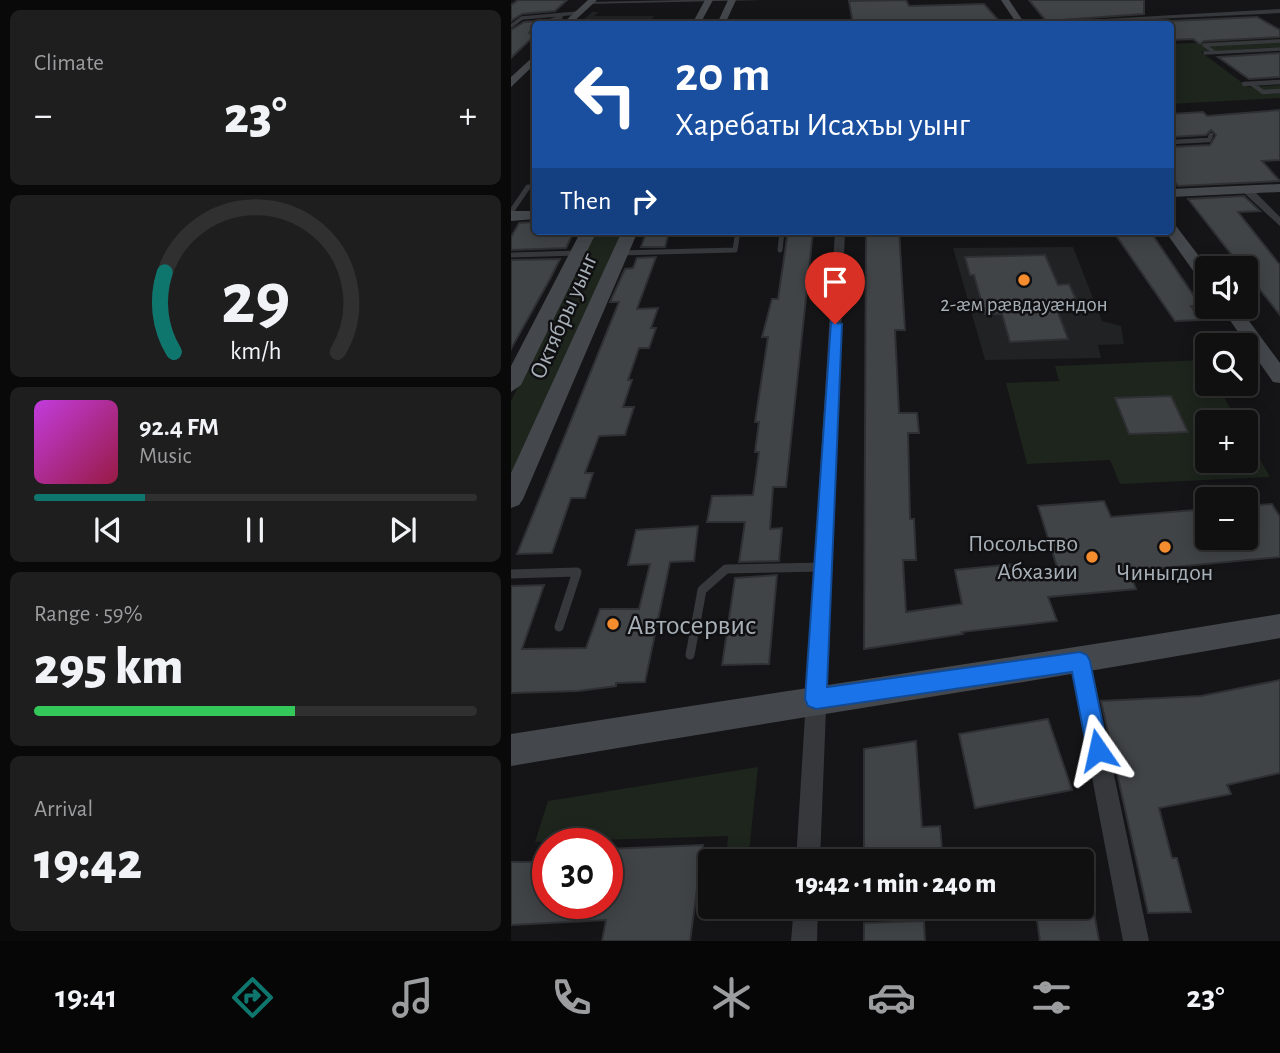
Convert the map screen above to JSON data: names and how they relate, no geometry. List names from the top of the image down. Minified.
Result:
{"streets":{"street":["Октябры уынг"]},"places":["2-æм рӕвдауӕндон","Чиныгдон","Посольство Абхазии","Автосервис"],"page":{"tile":["Climate",["Range · 59%","295 km"],["Arrival","19:42"]],"turn":["20 m","Харебаты Исахъы уынг"],"heat":["−","23°","+"],"then":"Then","map_buttons":["+","−"],"song":["92.4 FM","Music"],"limit":"30","trip":"19:42 · 1 min · 240 m","tabs":["19:41","23°"],"gauge":["29","km/h"]}}
